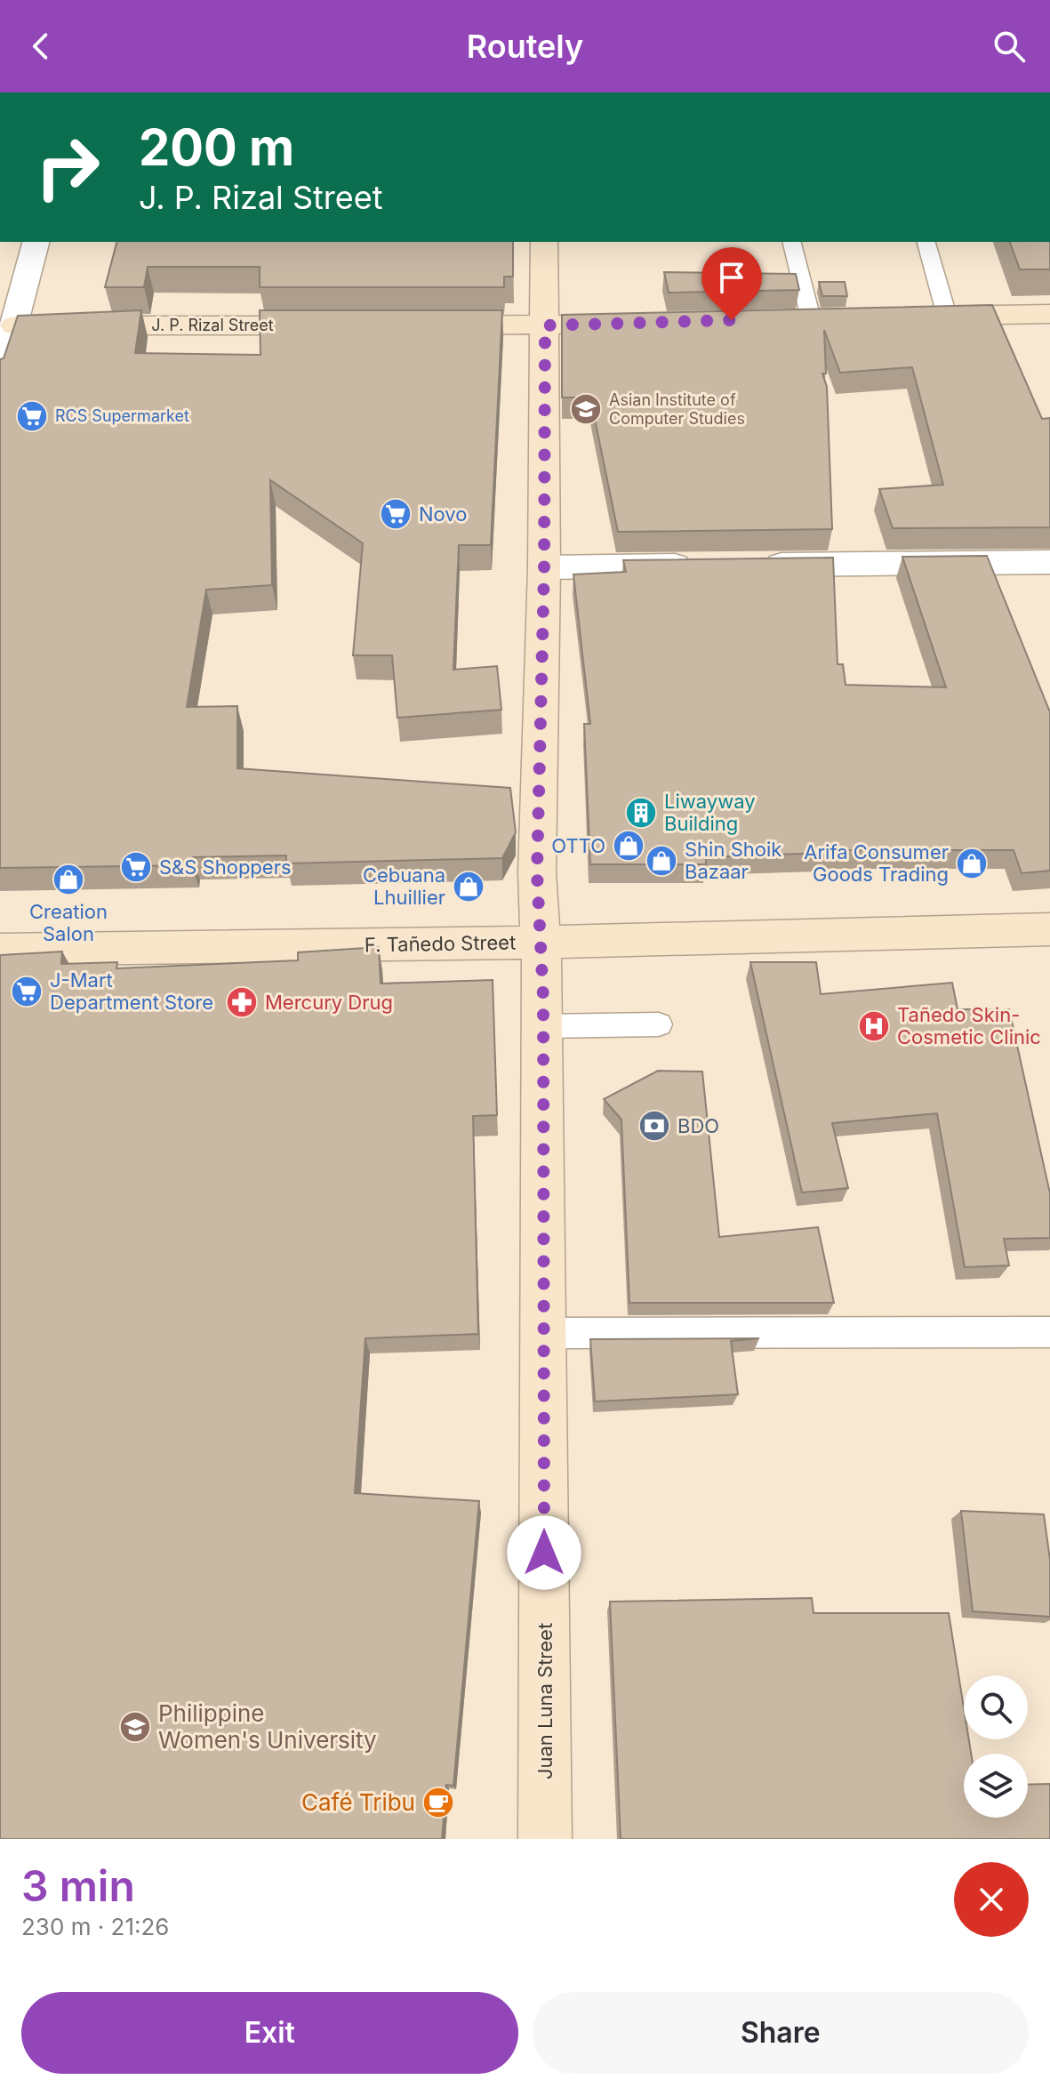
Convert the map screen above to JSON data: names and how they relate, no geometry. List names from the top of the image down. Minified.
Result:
{"streets":{"main road":["J. P. Rizal Street","F. Tañedo Street","Juan Luna Street"]},"crossings":[["F. Tañedo Street","Juan Luna Street"]],"places":{"school or university":["Asian Institute of Computer Studies","Philippine Women's University"],"supermarket":["RCS Supermarket","Novo","S&S Shoppers","J-Mart Department Store"],"building":["Liwayway Building"],"shop":["OTTO","Shin Shoik Bazaar","Arifa Consumer Goods Trading","Creation Salon","Cebuana Lhuillier"],"pharmacy":["Mercury Drug"],"hospital":["Tañedo Skin- Cosmetic Clinic"],"bank":["BDO"],"cafe":["Café Tribu"]},"page":{"header":"Routely","turn":["200 m","J. P. Rizal Street"],"heading":["3 min","230 m · 21:26"],"buttons":["Exit","Share"]}}
